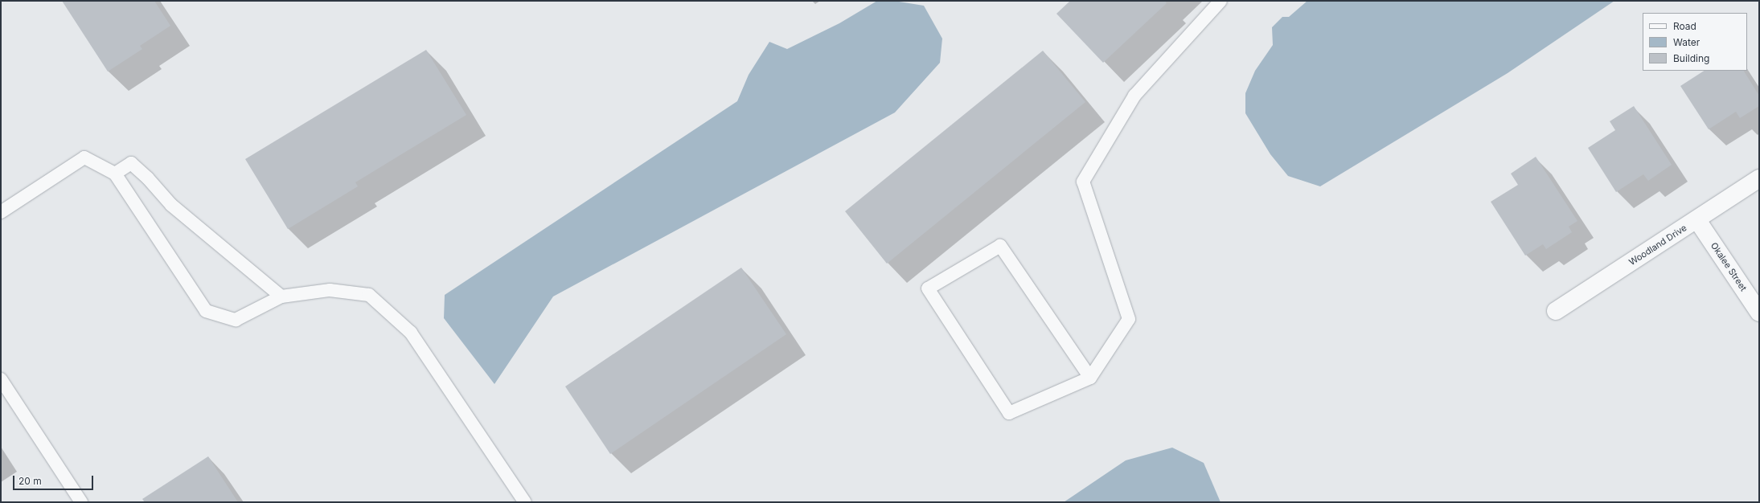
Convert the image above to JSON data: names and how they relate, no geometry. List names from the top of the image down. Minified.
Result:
{"streets":{"street":["Woodland Drive","Okalee Street"]},"crossings":[["Woodland Drive","Okalee Street"]],"legend":["Road","Water","Building"],"scale_bar":"20 m"}
